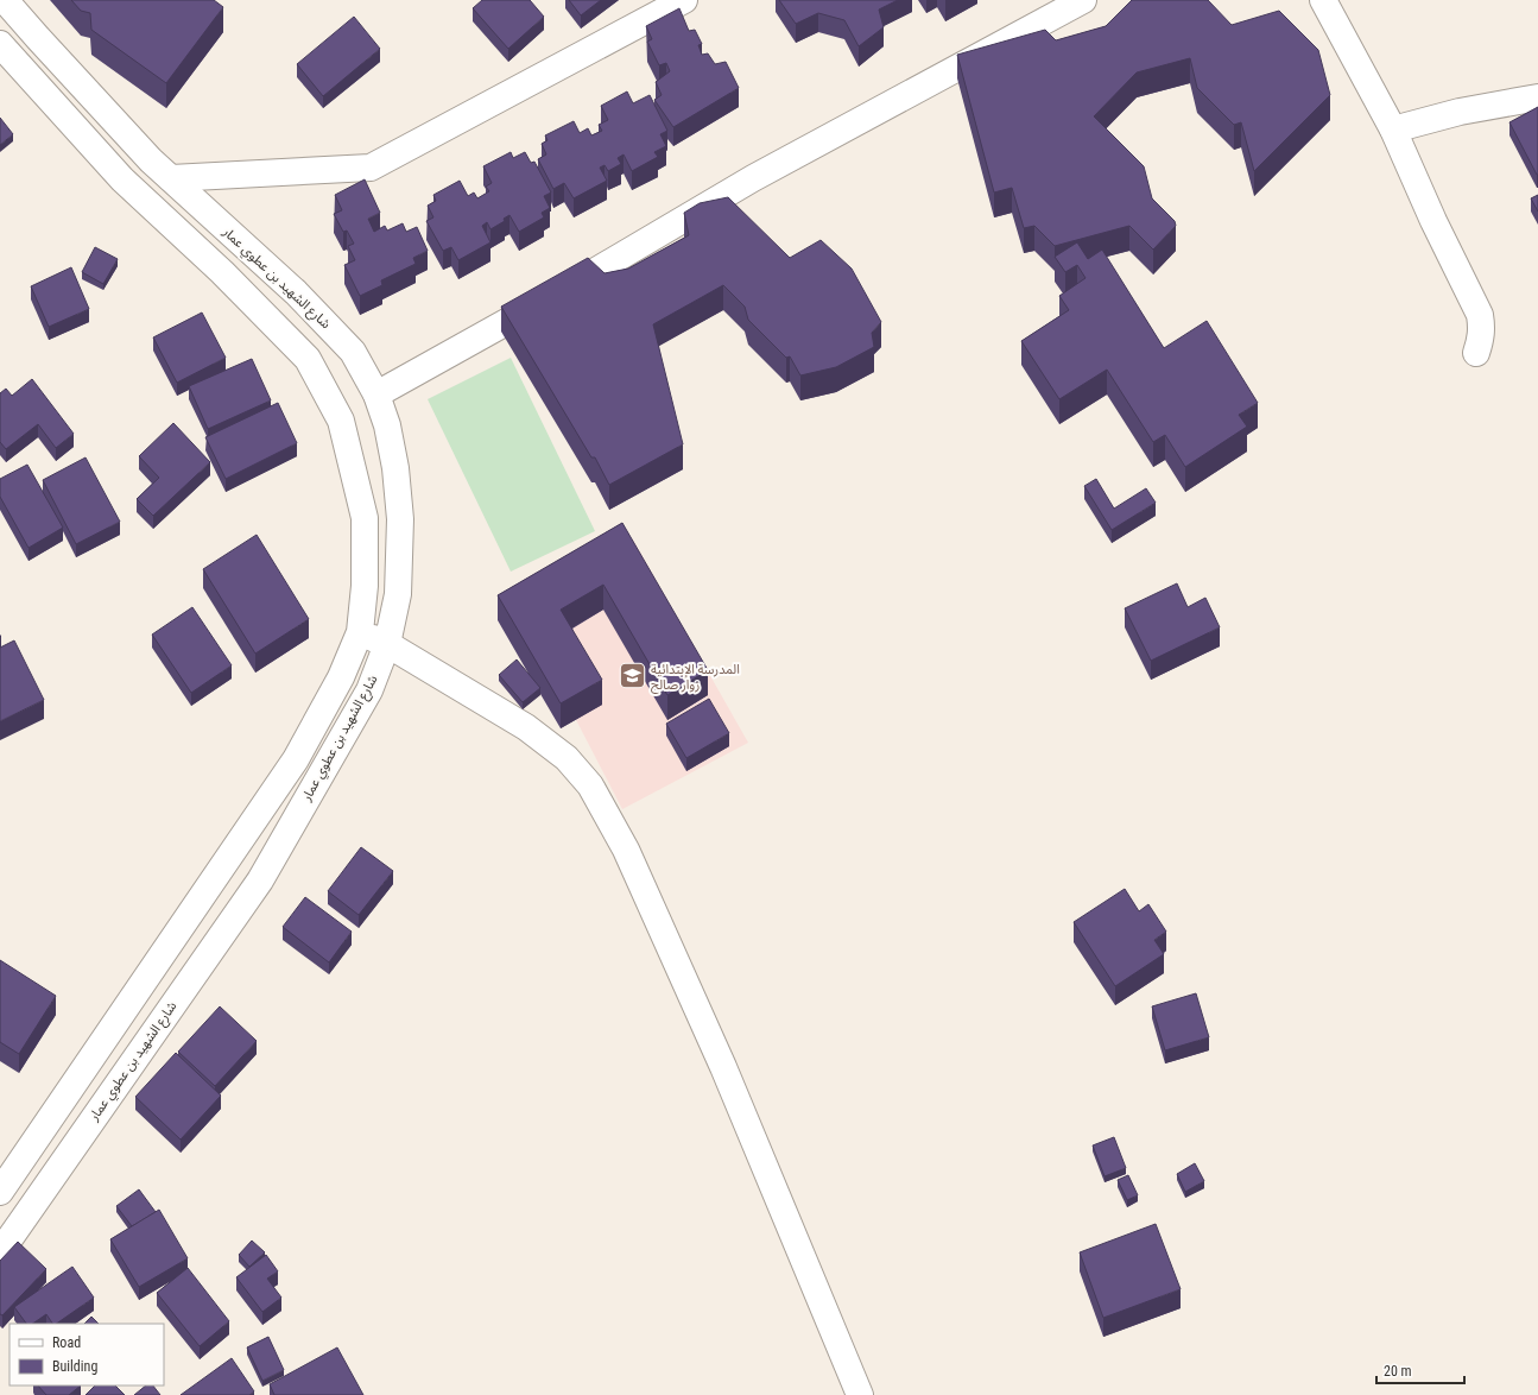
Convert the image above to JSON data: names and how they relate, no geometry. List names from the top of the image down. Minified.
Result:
{"streets":{"street":["شارع الشهيد بن عطوي عمار"]},"places":{"school or university":["المدرسة الإبتدائية زوار صالح"]},"legend":["Road","Building"],"scale_bar":"20 m"}
